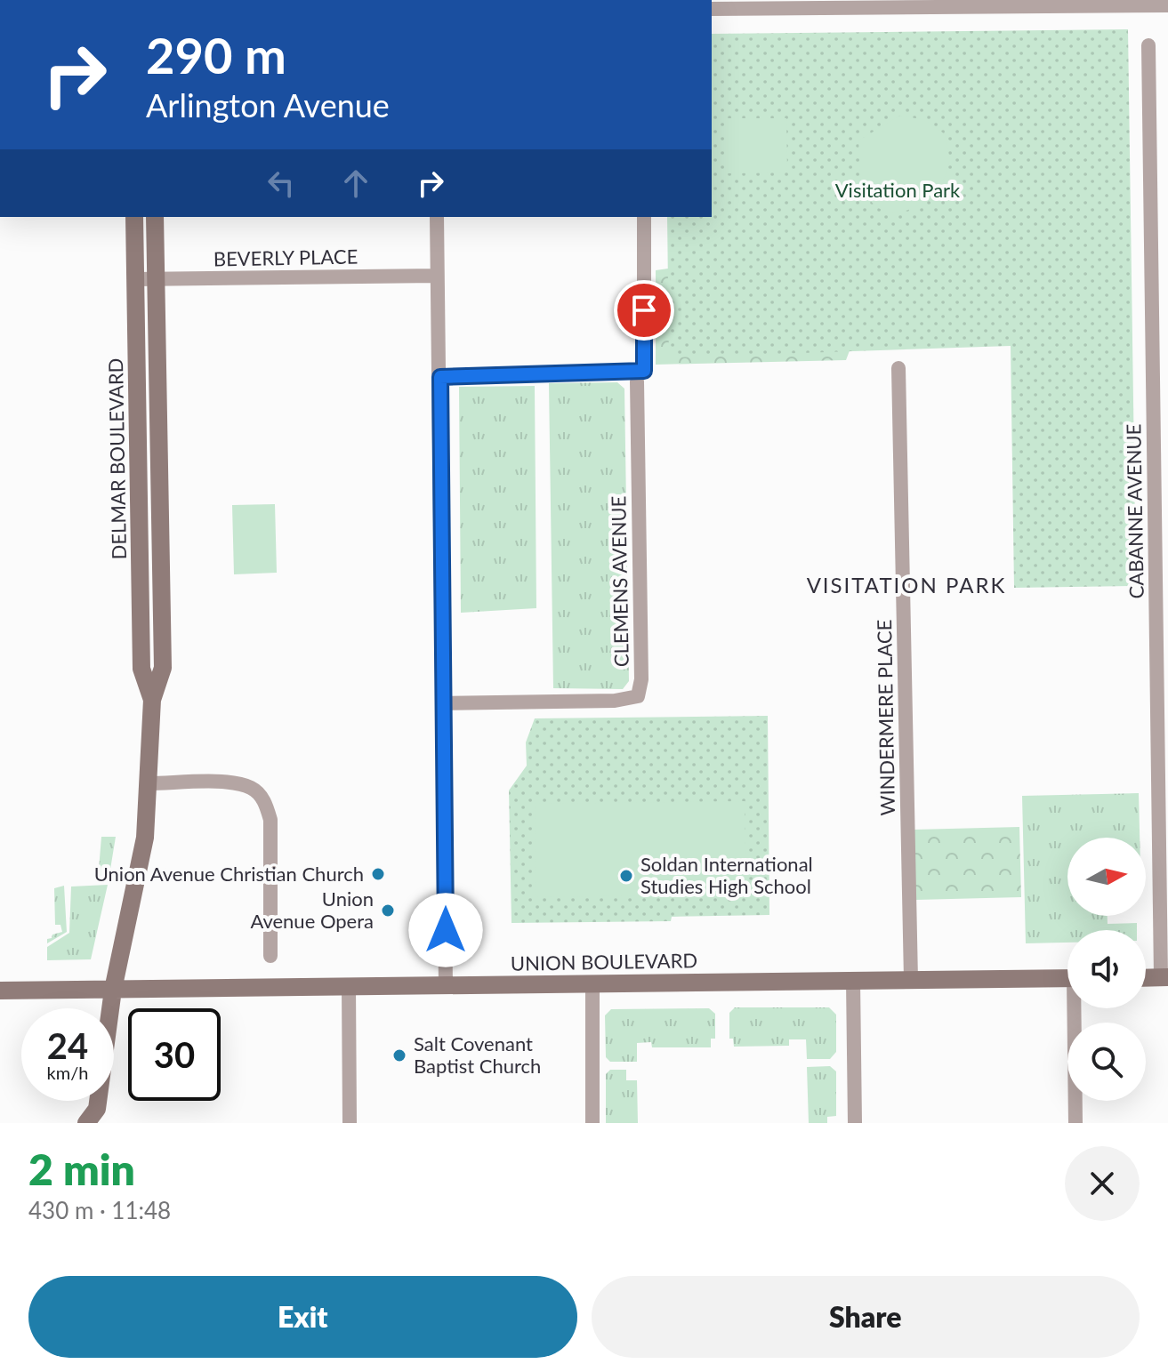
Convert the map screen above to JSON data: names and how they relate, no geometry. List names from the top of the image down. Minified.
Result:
{"streets":{"main road":["DELMAR BOULEVARD","UNION BOULEVARD"],"street":["BEVERLY PLACE","CABANNE AVENUE","CLEMENS AVENUE","WINDERMERE PLACE"]},"crossings":[["BEVERLY PLACE","DELMAR BOULEVARD"],["DELMAR BOULEVARD","UNION BOULEVARD"],["WINDERMERE PLACE","UNION BOULEVARD"]],"districts":["VISITATION PARK"],"parks":["Visitation Park"],"places":["Union Avenue Christian Church","Soldan International Studies High School","Union Avenue Opera","Salt Covenant Baptist Church"],"north":"right","page":{"turn":["290 m","Arlington Avenue"],"speed":"24 km/h","limit":"30","heading":["2 min","430 m · 11:48"],"buttons":["Exit","Share"]}}
